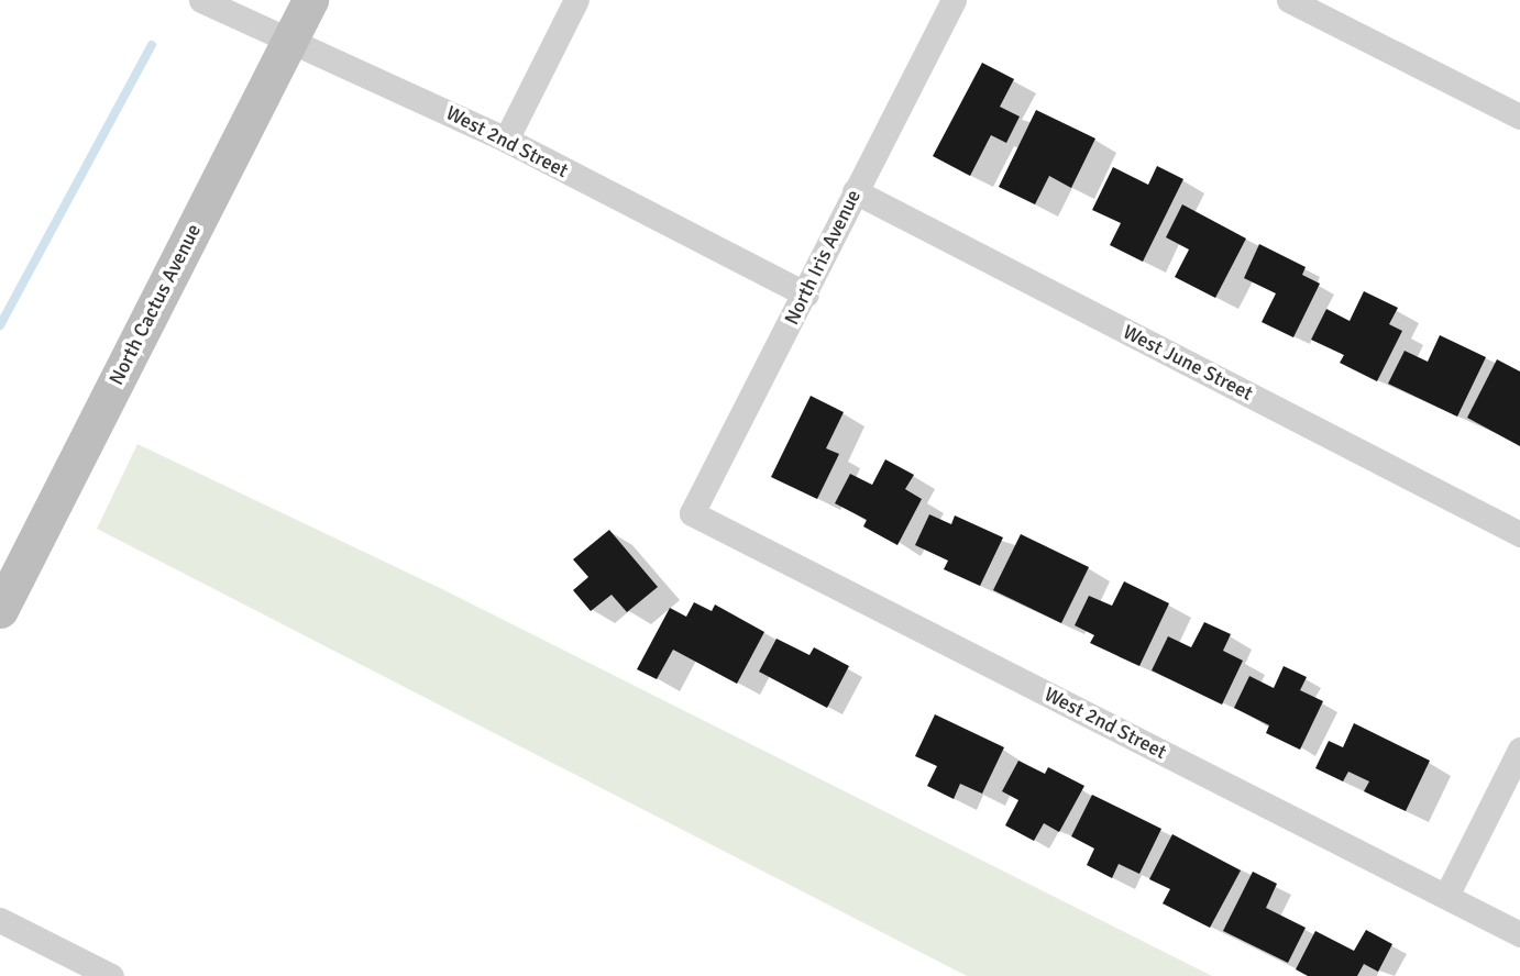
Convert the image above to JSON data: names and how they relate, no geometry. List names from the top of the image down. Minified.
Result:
{"streets":{"main road":["North Cactus Avenue"],"street":["West 2nd Street","North Iris Avenue","West June Street"]},"crossings":[["West 2nd Street","North Iris Avenue"],["West 2nd Street","North Cactus Avenue"],["North Iris Avenue","West June Street"]]}
